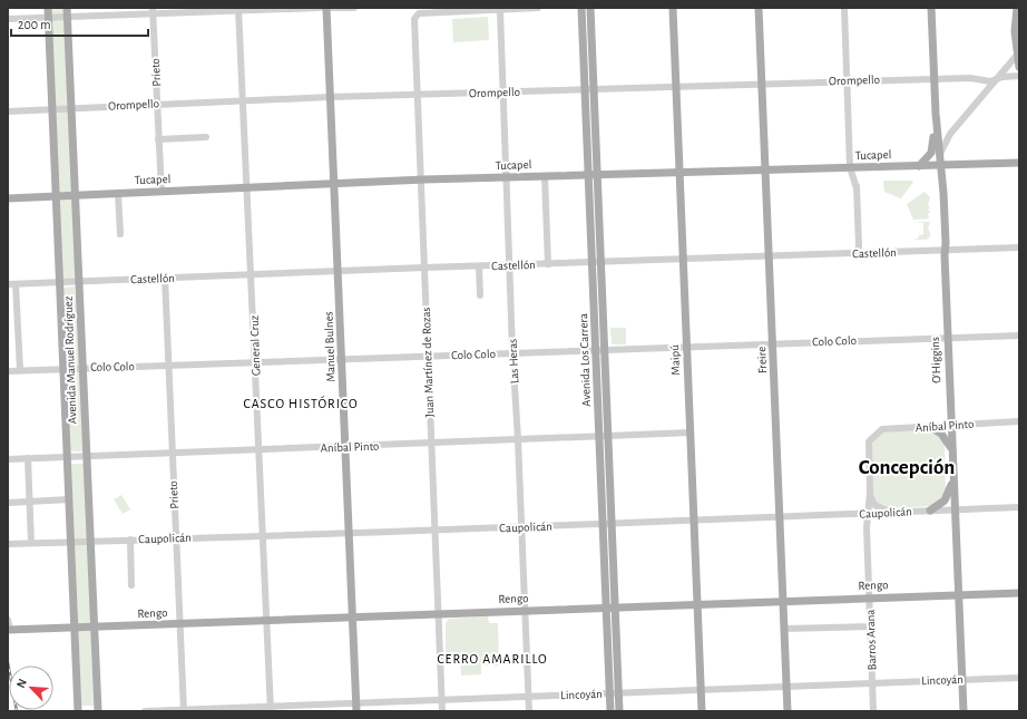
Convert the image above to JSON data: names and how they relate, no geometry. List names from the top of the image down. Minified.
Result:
{"streets":{"main road":["Tucapel","Manuel Bulnes","Avenida Manuel Rodríguez","Avenida Los Carrera","Maipú","Freire","O'Higgins","Rengo"],"street":["Prieto","Orompello","Castellón","Colo Colo","General Cruz","Las Heras","Juan Martínez de Rozas","Aníbal Pinto","Caupolicán","Barros Arana","Lincoyán"]},"crossings":[["Prieto","Orompello"],["Prieto","Tucapel"],["Prieto","Castellón"],["Prieto","Colo Colo"],["Prieto","Aníbal Pinto"],["Prieto","Caupolicán"],["Prieto","Rengo"],["Prieto","Lincoyán"],["Orompello","General Cruz"],["Orompello","Manuel Bulnes"],["Orompello","Avenida Manuel Rodríguez"],["Orompello","Avenida Los Carrera"],["Orompello","Maipú"],["Orompello","Freire"],["Orompello","O'Higgins"],["Orompello","Las Heras"],["Orompello","Juan Martínez de Rozas"],["Tucapel","General Cruz"],["Tucapel","Manuel Bulnes"],["Tucapel","Avenida Manuel Rodríguez"],["Tucapel","Avenida Los Carrera"],["Tucapel","Maipú"],["Tucapel","Freire"],["Tucapel","O'Higgins"],["Tucapel","Las Heras"],["Tucapel","Juan Martínez de Rozas"],["Castellón","General Cruz"],["Castellón","Manuel Bulnes"],["Castellón","Avenida Manuel Rodríguez"],["Castellón","Avenida Los Carrera"],["Castellón","Maipú"],["Castellón","Freire"],["Castellón","O'Higgins"],["Castellón","Las Heras"],["Castellón","Juan Martínez de Rozas"],["Colo Colo","General Cruz"],["Colo Colo","Manuel Bulnes"],["Colo Colo","Avenida Manuel Rodríguez"],["Colo Colo","Avenida Los Carrera"],["Colo Colo","Maipú"],["Colo Colo","Freire"],["Colo Colo","O'Higgins"],["Colo Colo","Las Heras"],["Colo Colo","Juan Martínez de Rozas"],["General Cruz","Aníbal Pinto"],["General Cruz","Caupolicán"],["General Cruz","Rengo"],["General Cruz","Lincoyán"],["Manuel Bulnes","Aníbal Pinto"],["Manuel Bulnes","Caupolicán"],["Manuel Bulnes","Rengo"],["Manuel Bulnes","Lincoyán"],["Avenida Manuel Rodríguez","Aníbal Pinto"],["Avenida Manuel Rodríguez","Caupolicán"],["Avenida Manuel Rodríguez","Rengo"],["Avenida Los Carrera","Aníbal Pinto"],["Avenida Los Carrera","Caupolicán"],["Avenida Los Carrera","Rengo"],["Avenida Los Carrera","Lincoyán"],["Maipú","Aníbal Pinto"],["Maipú","Caupolicán"],["Maipú","Rengo"],["Maipú","Lincoyán"],["Freire","Caupolicán"],["Freire","Rengo"],["Freire","Lincoyán"],["O'Higgins","Aníbal Pinto"],["O'Higgins","Caupolicán"],["O'Higgins","Rengo"],["O'Higgins","Barros Arana"],["O'Higgins","Lincoyán"],["Las Heras","Juan Martínez de Rozas"],["Las Heras","Aníbal Pinto"],["Las Heras","Caupolicán"],["Las Heras","Rengo"],["Las Heras","Lincoyán"],["Juan Martínez de Rozas","Aníbal Pinto"],["Juan Martínez de Rozas","Caupolicán"],["Juan Martínez de Rozas","Rengo"],["Juan Martínez de Rozas","Lincoyán"],["Aníbal Pinto","Caupolicán"],["Aníbal Pinto","Barros Arana"],["Caupolicán","Barros Arana"],["Rengo","Barros Arana"],["Barros Arana","Lincoyán"]],"districts":["CASCO HISTÓRICO","Concepción","CERRO AMARILLO"],"scale_bar":"200 m","north":"top left"}
